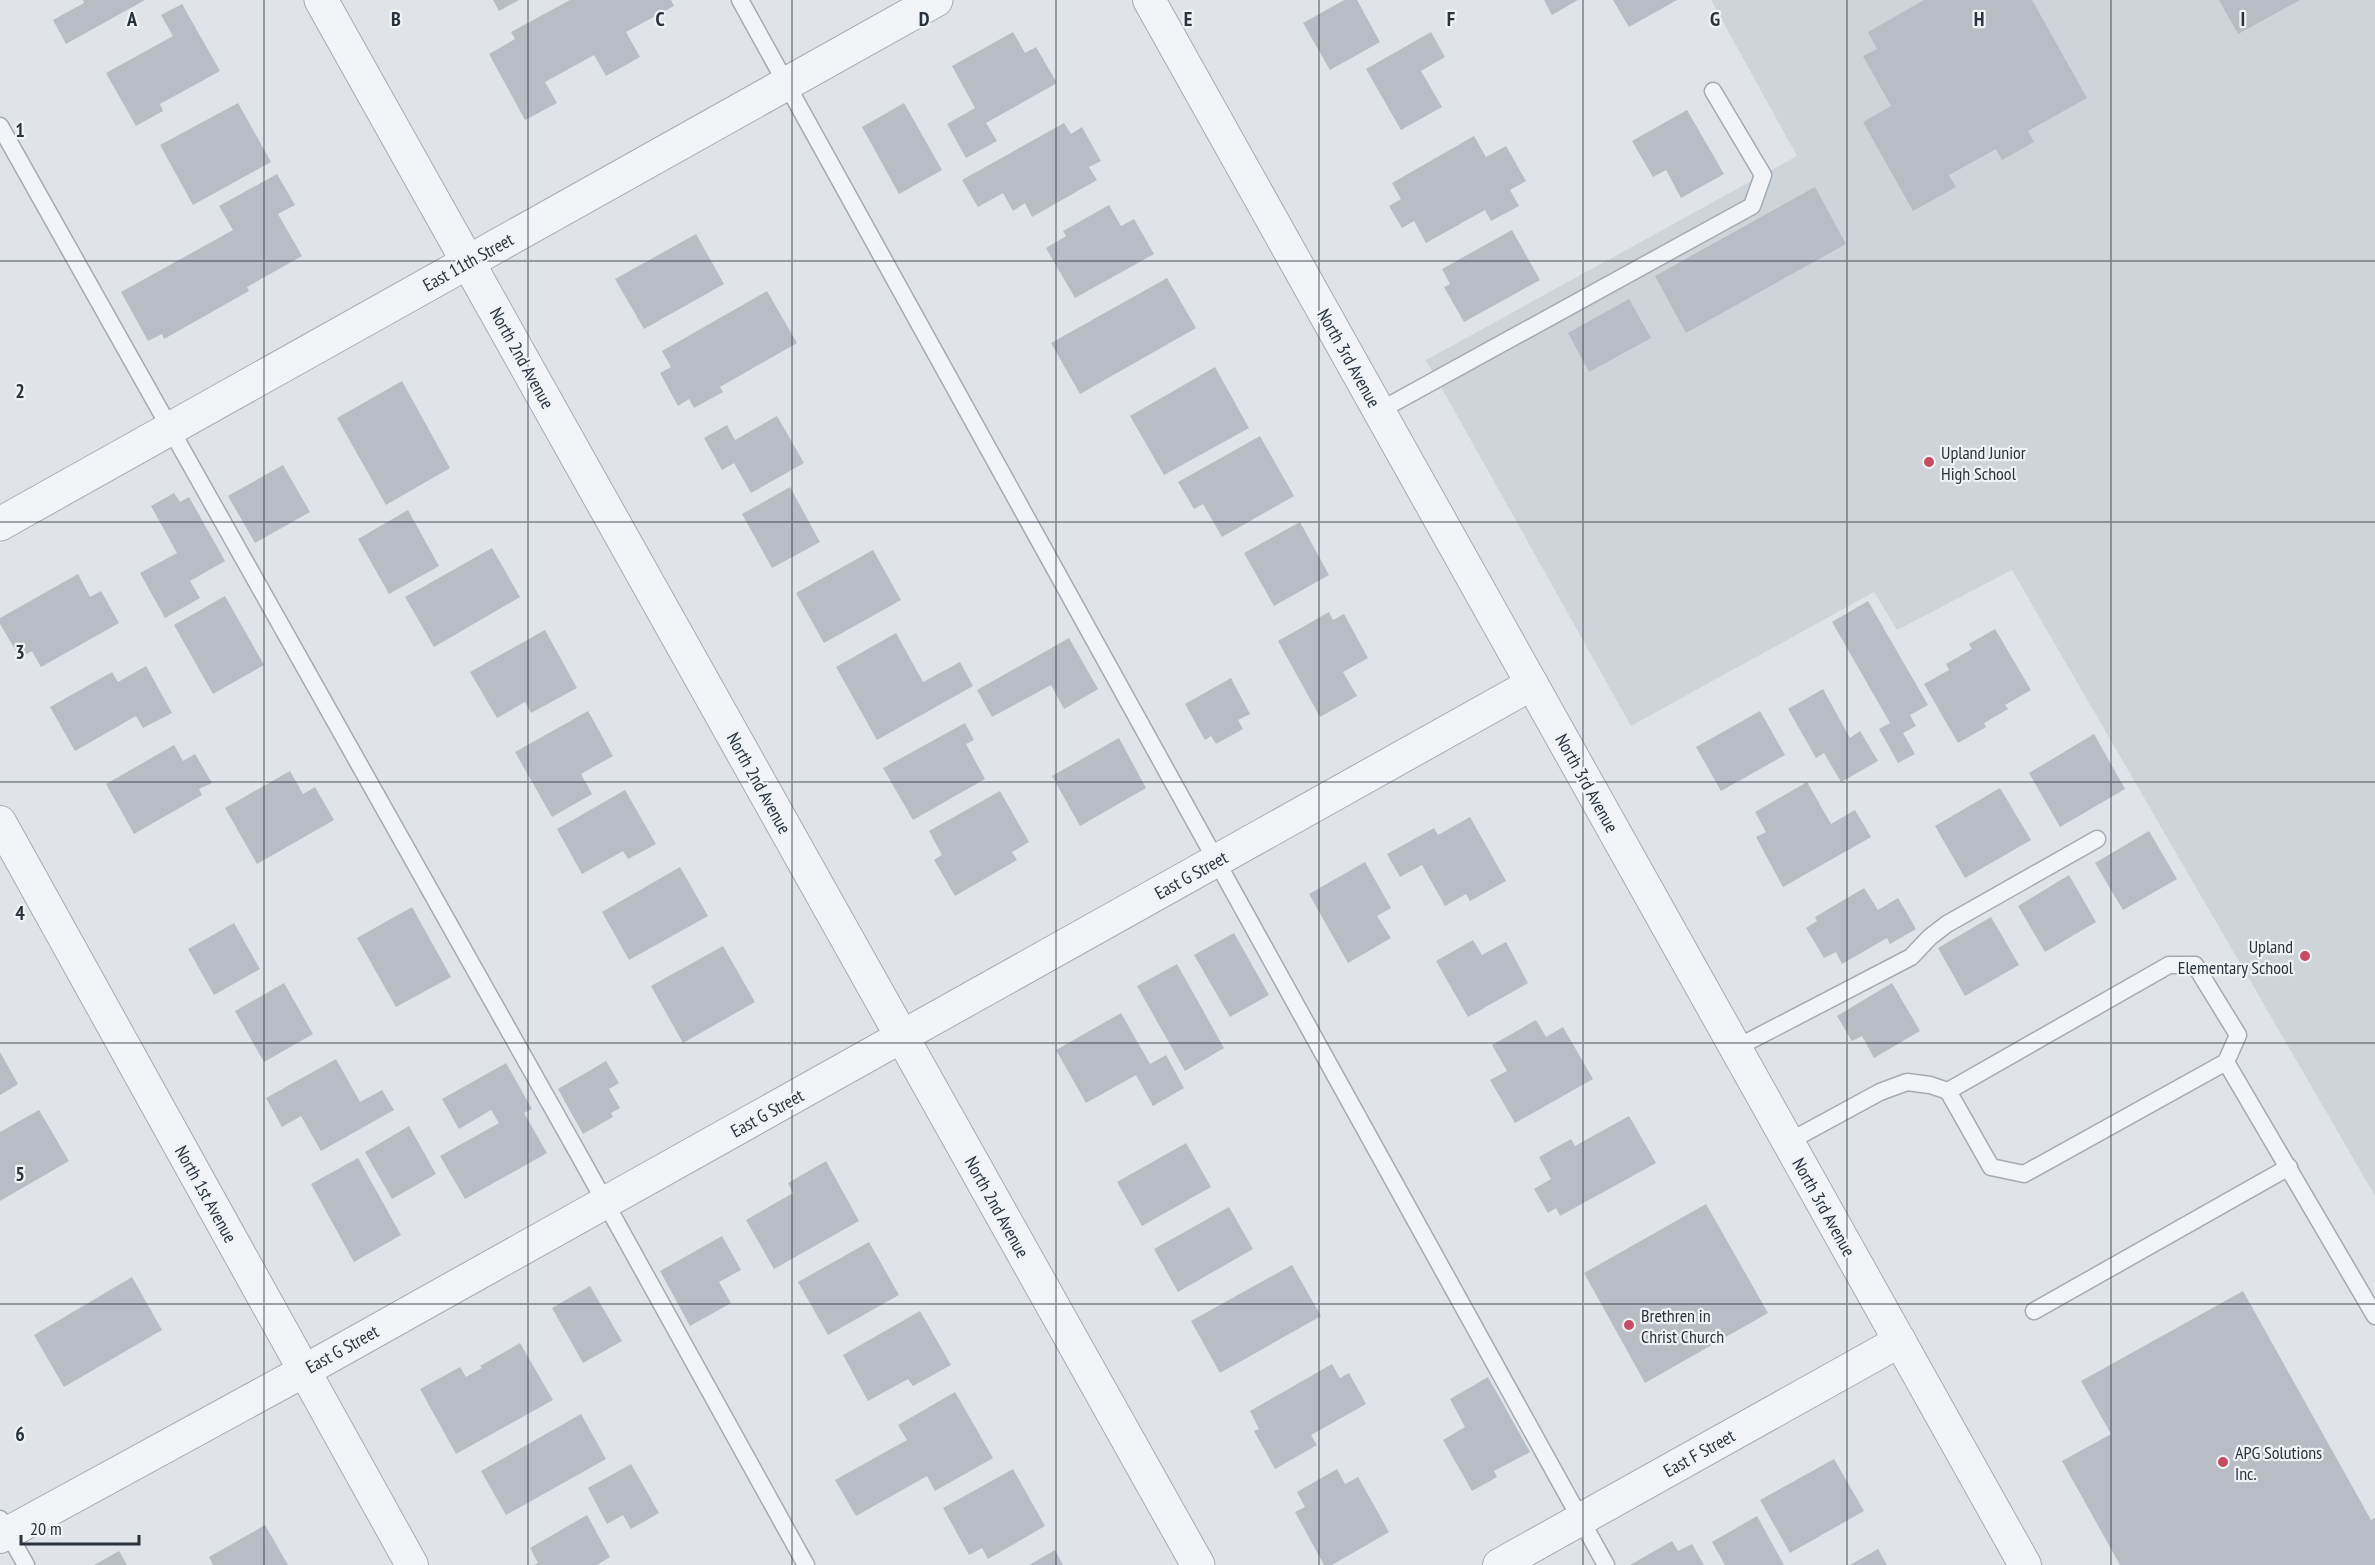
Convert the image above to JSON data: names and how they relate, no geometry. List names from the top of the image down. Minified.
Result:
{"streets":{"street":["East 11th Street","North 2nd Avenue","North 3rd Avenue","East G Street","North 1st Avenue","East F Street"]},"crossings":[["East 11th Street","North 2nd Avenue"],["North 2nd Avenue","East G Street"],["North 3rd Avenue","East G Street"],["North 3rd Avenue","East F Street"],["East G Street","North 1st Avenue"]],"places":["Upland Junior High School","Upland Elementary School","Brethren in Christ Church","APG Solutions Inc."],"scale_bar":"20 m","grid":{"columns":["A","B","C","D","E","F","G","H","I"],"rows":["1","2","3","4","5","6"]}}
